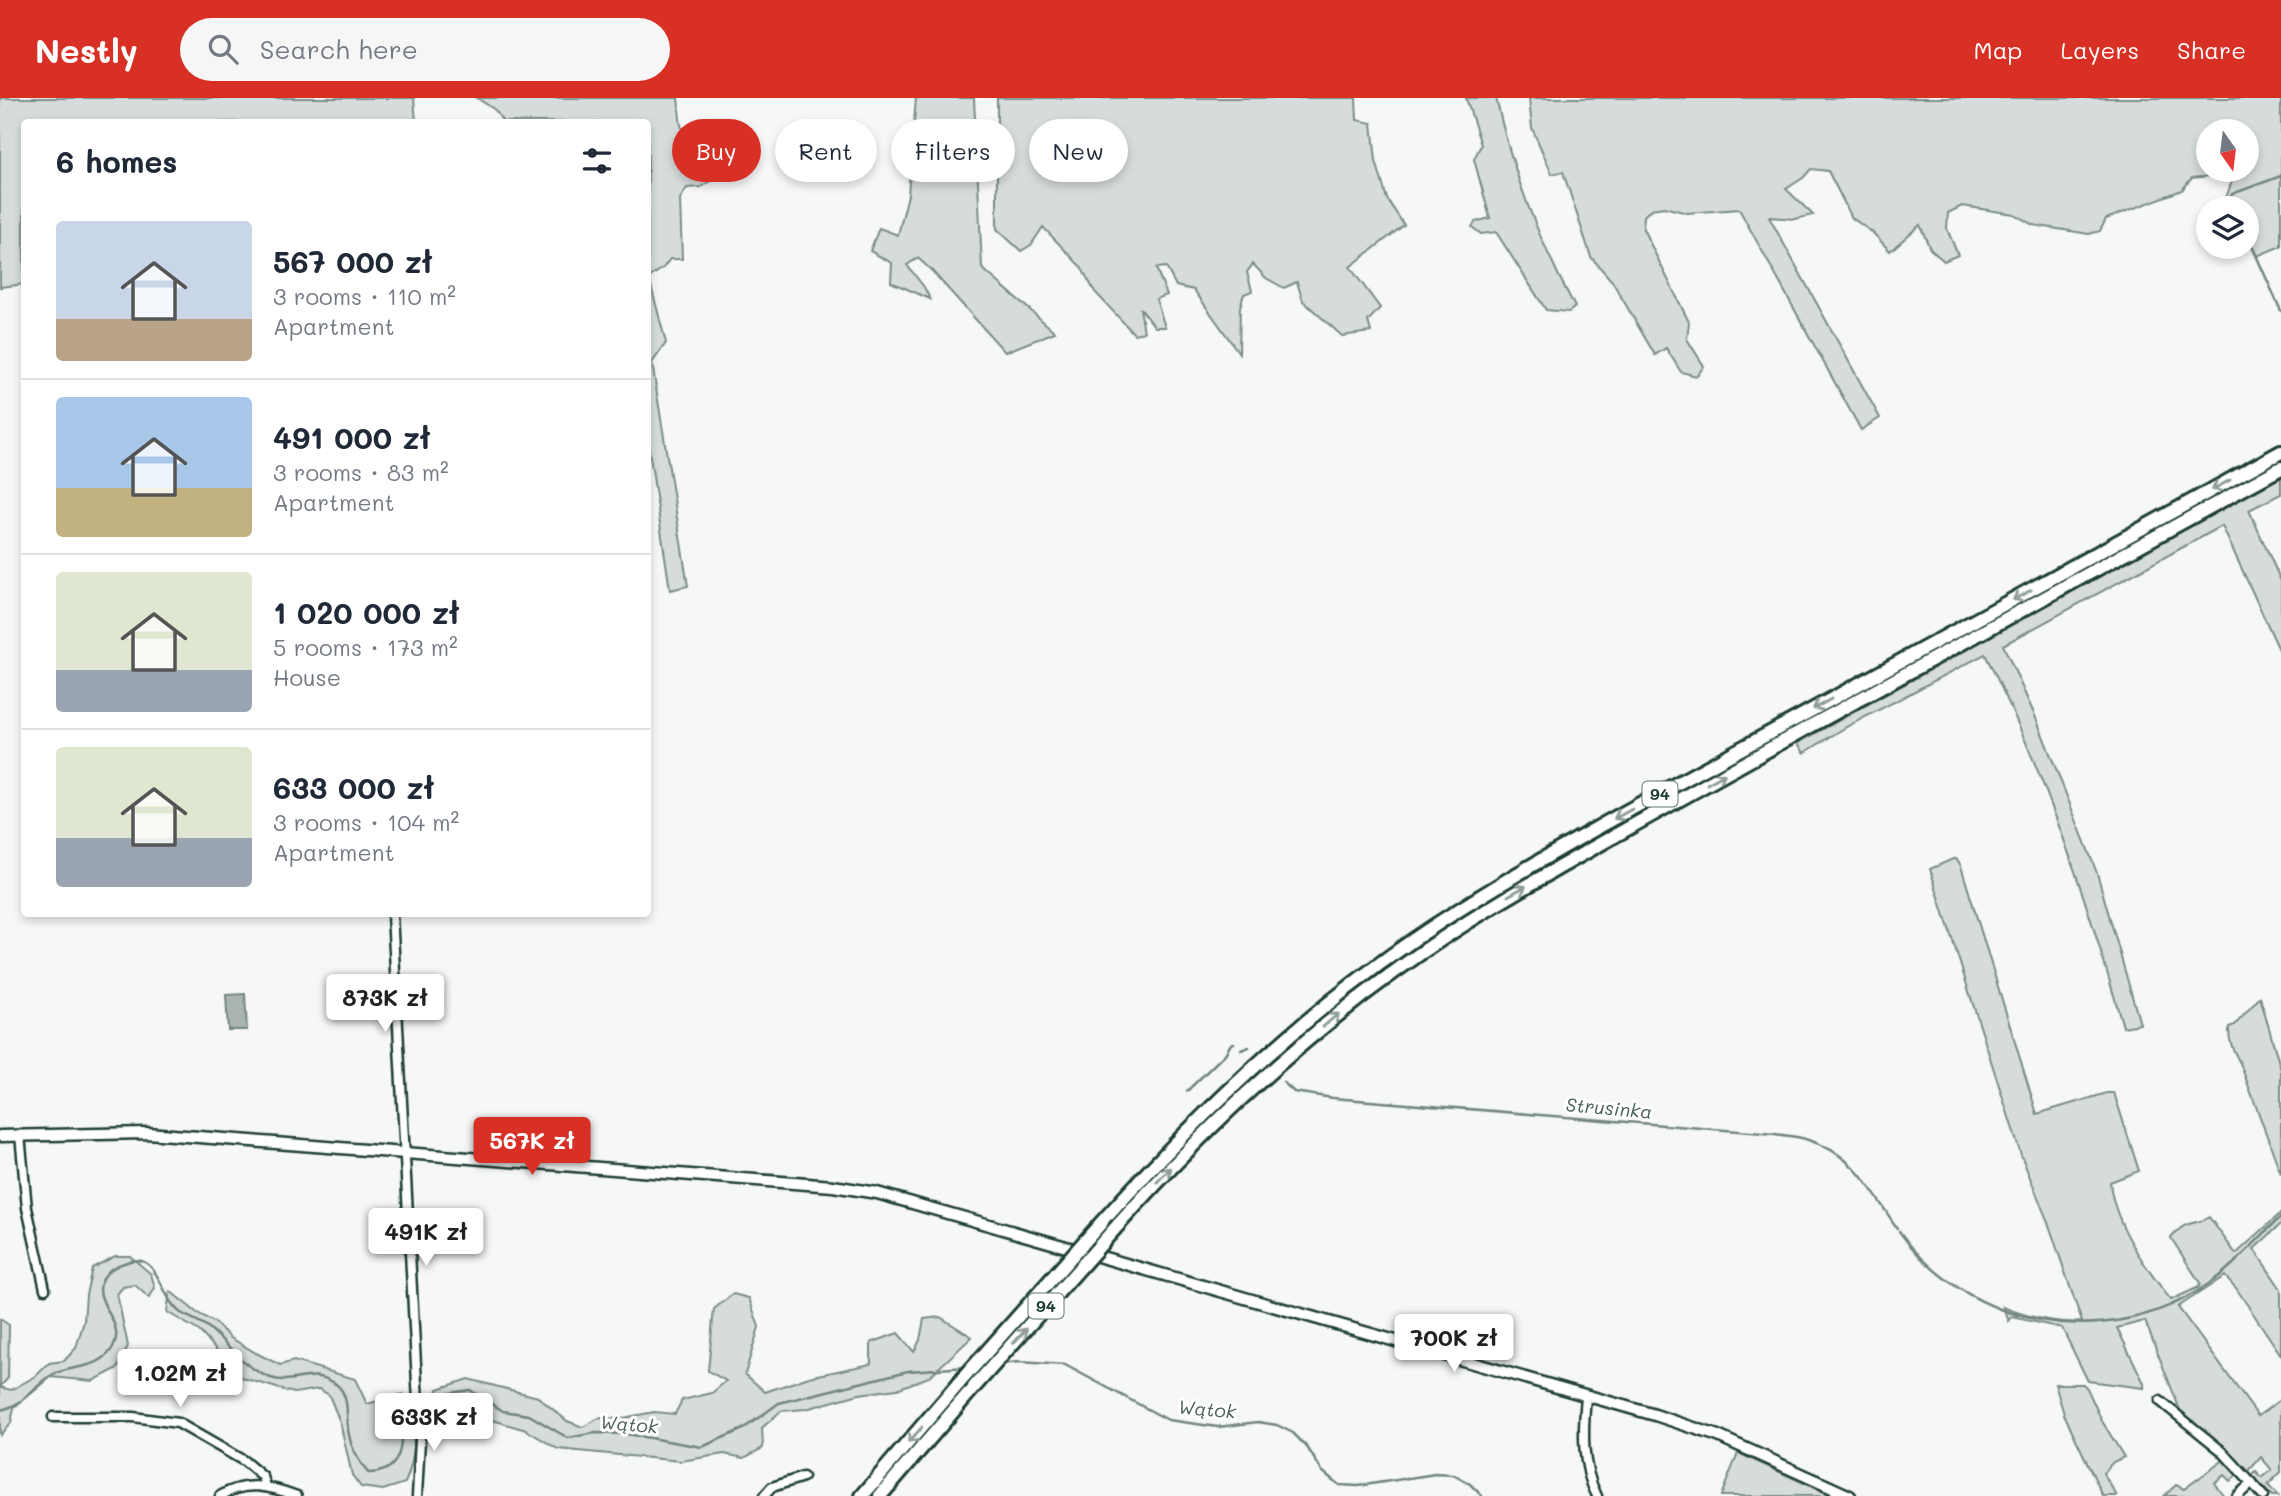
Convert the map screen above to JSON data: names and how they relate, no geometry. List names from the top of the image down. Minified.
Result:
{"streets":{"main road":["94"]},"water":["Strusinka","Wątok"],"north":"bottom","page":{"header":"Nestly","search":"Search here","nav":["Map","Layers","Share"],"chip":["Buy","Rent","Filters","New"],"heading":"6 homes","list":[{"name":"567 000 zł","note":"3 rooms · 110 m² · Apartment"},{"name":"491 000 zł","note":"3 rooms · 83 m² · Apartment"},{"name":"1 020 000 zł","note":"5 rooms · 173 m² · House"},{"name":"633 000 zł","note":"3 rooms · 104 m² · Apartment"}],"price":["873K zł","567K zł","491K zł","700K zł","1.02M zł","633K zł"]}}
